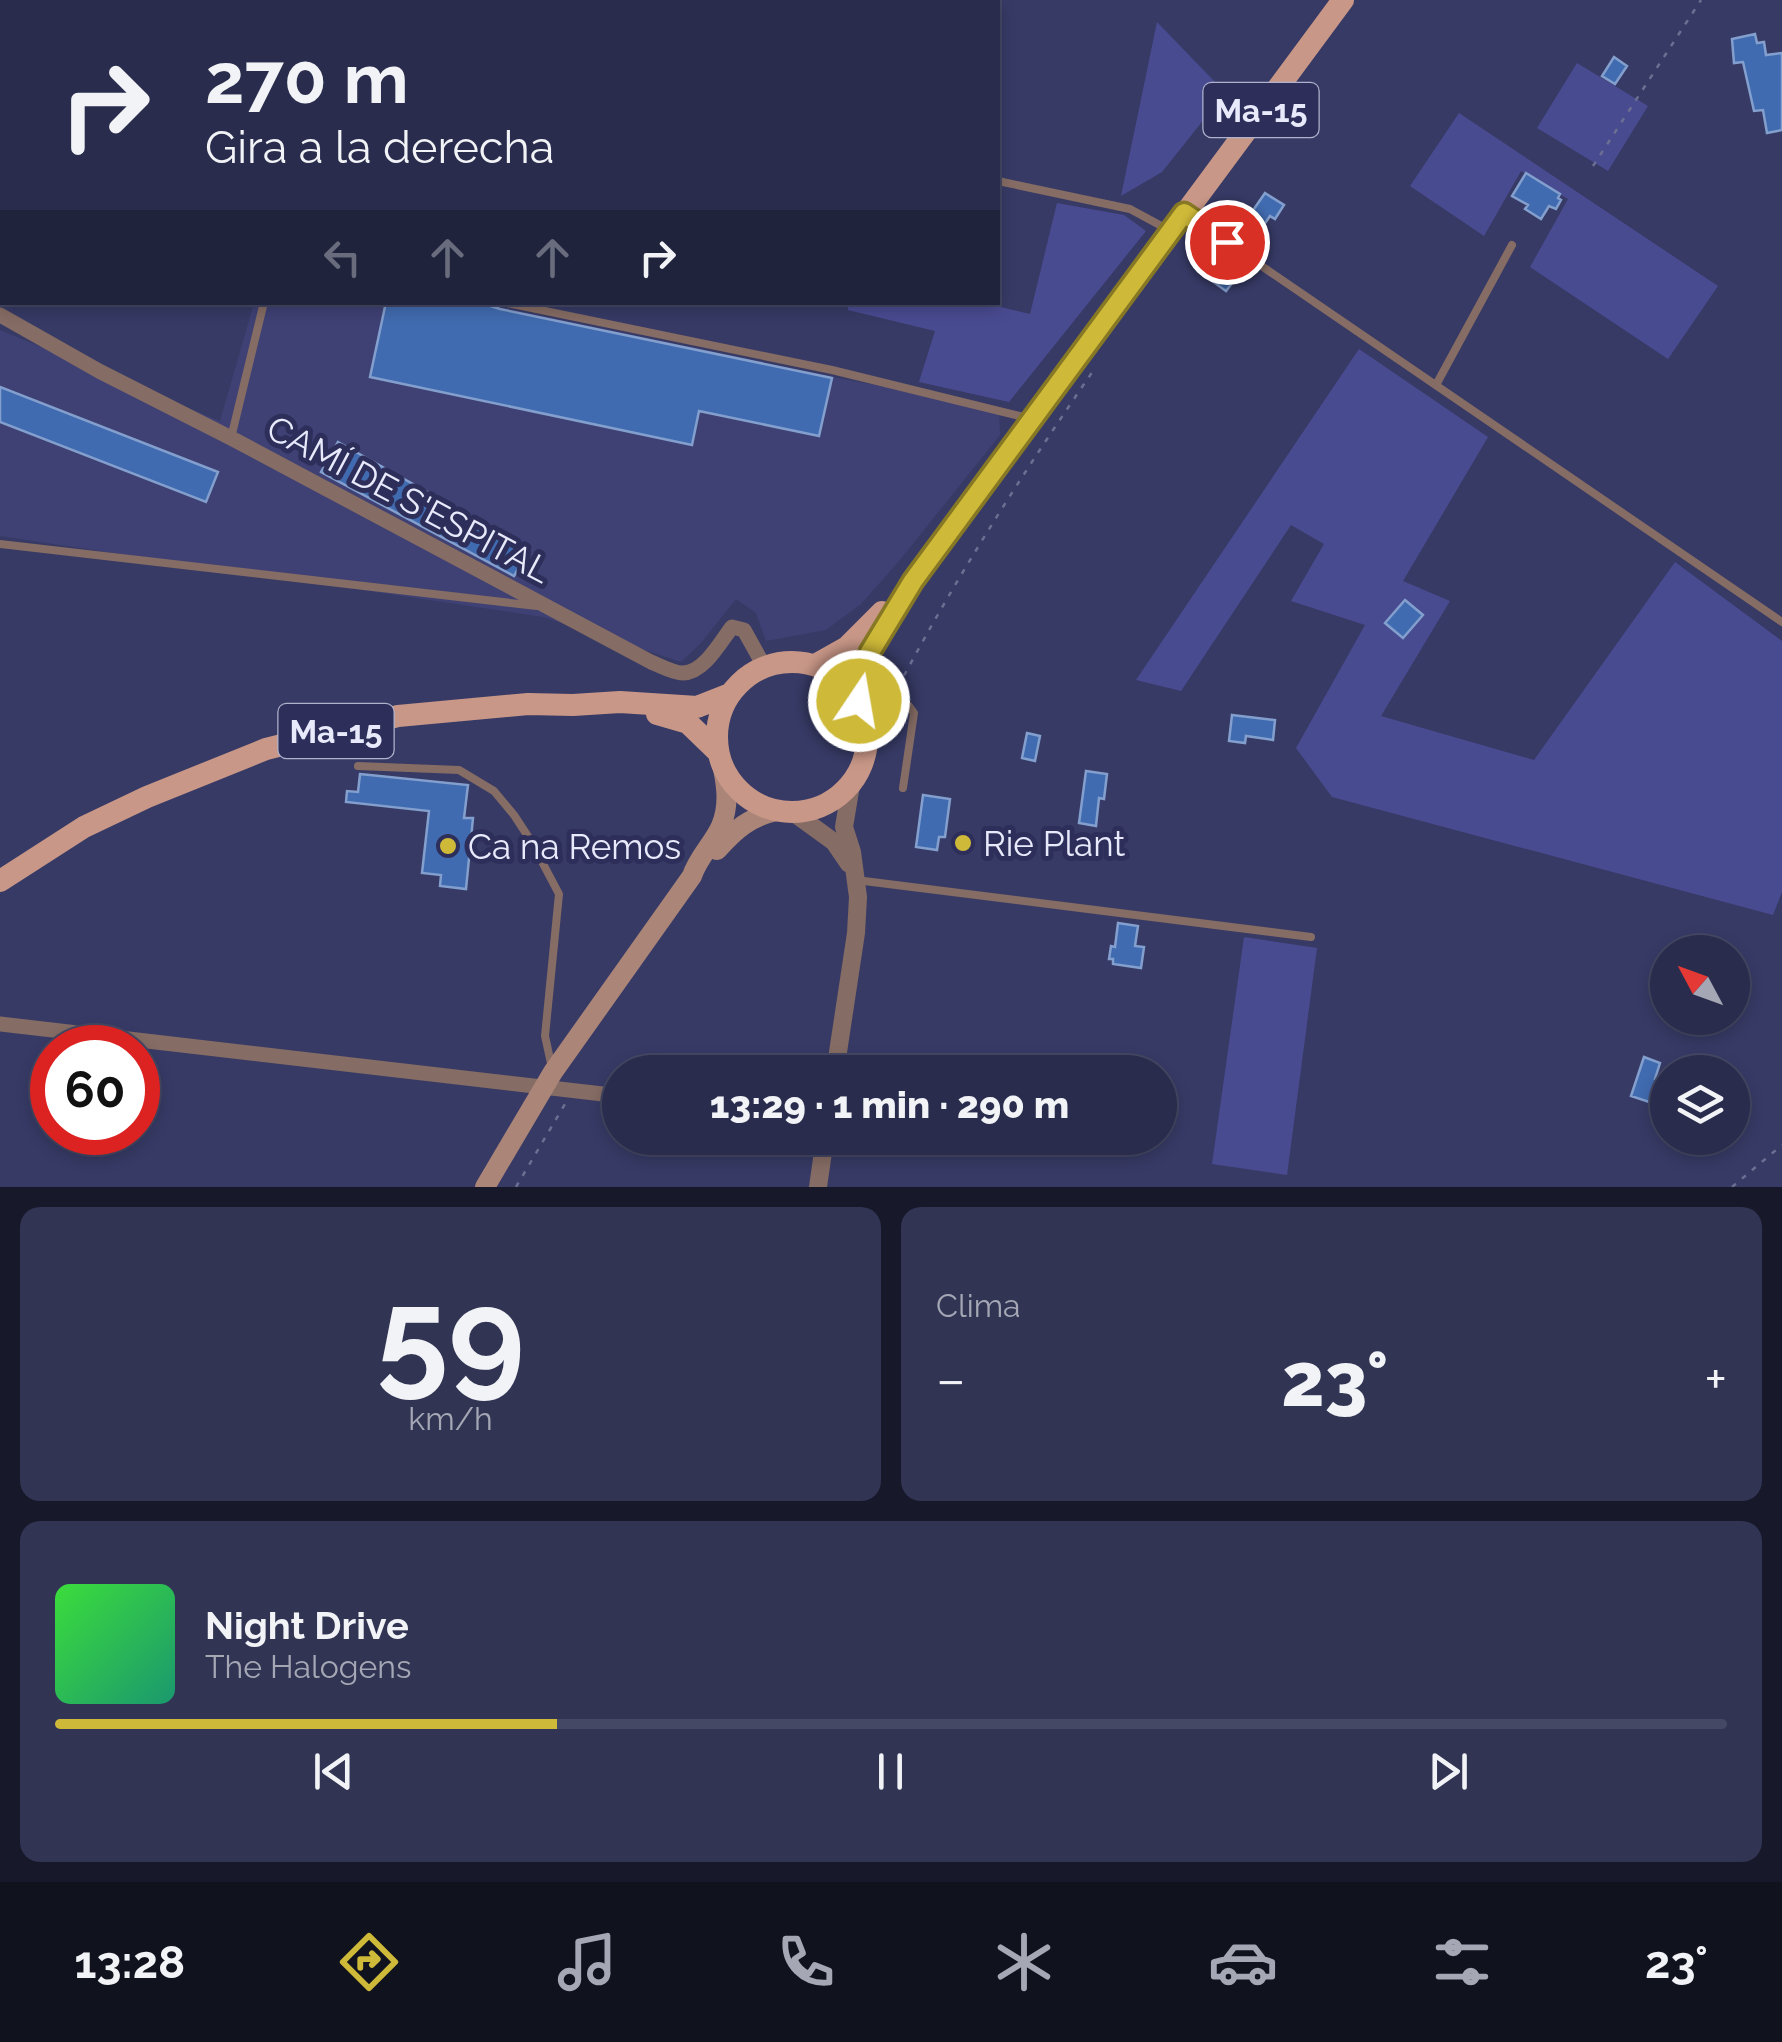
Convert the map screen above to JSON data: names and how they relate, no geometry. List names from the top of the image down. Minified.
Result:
{"streets":{"main road":["Ma-15"],"street":["CAMÍ DE S'ESPITAL"]},"crossings":[["Ma-15","CAMÍ DE S'ESPITAL"]],"places":["Rie Plant","Ca na Remos"],"north":"top left","page":{"turn":["270 m","Gira a la derecha"],"limit":"60","trip":"13:29 · 1 min · 290 m","tile":[["59","km/h"],"Clima"],"heat":["−","23°","+"],"song":["Night Drive","The Halogens"],"tabs":["13:28","23°"]}}
